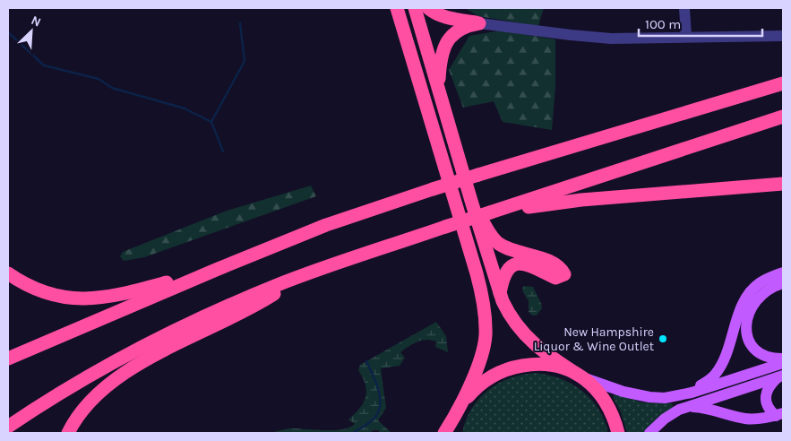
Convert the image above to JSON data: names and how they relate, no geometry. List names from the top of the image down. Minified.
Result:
{"places":["New Hampshire Liquor & Wine Outlet"],"scale_bar":"100 m","north":"top right"}
